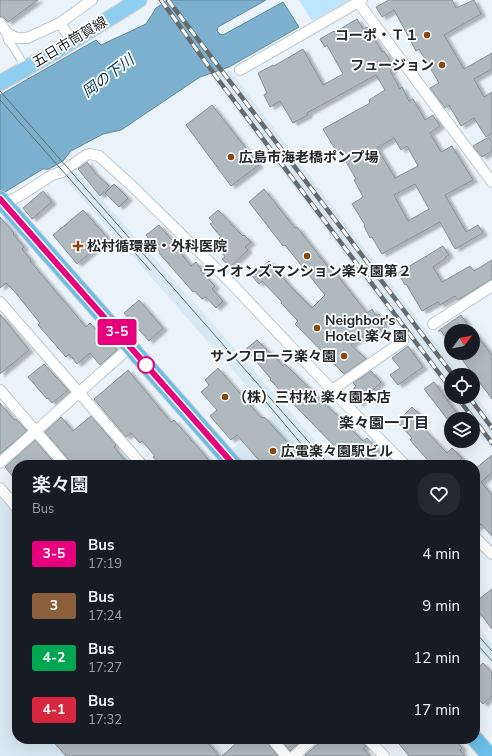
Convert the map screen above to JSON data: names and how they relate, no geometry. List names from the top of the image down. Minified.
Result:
{"streets":{"main road":["五日市筒賀線"]},"districts":["楽々園一丁目"],"water":["岡の下川"],"places":{"other":["コーポ・Ｔ１","フュージョン","広島市海老橋ポンプ場","ライオンズマンション楽々園第２","Neighbor's Hotel 楽々園","サンフローラ楽々園","（株）三村松 楽々園本店","広電楽々園駅ビル"],"health":["松村循環器・外科医院"]},"lines":["bus line 3-5"],"north":"top right","page":{"on_map":"3-5","heading":["楽々園","Bus"],"list":[{"mark":"3-5","name":"Bus","note":"17:19","value":"4 min"},{"mark":"3","name":"Bus","note":"17:24","value":"9 min"},{"mark":"4-2","name":"Bus","note":"17:27","value":"12 min"},{"mark":"4-1","name":"Bus","note":"17:32","value":"17 min"}]}}
